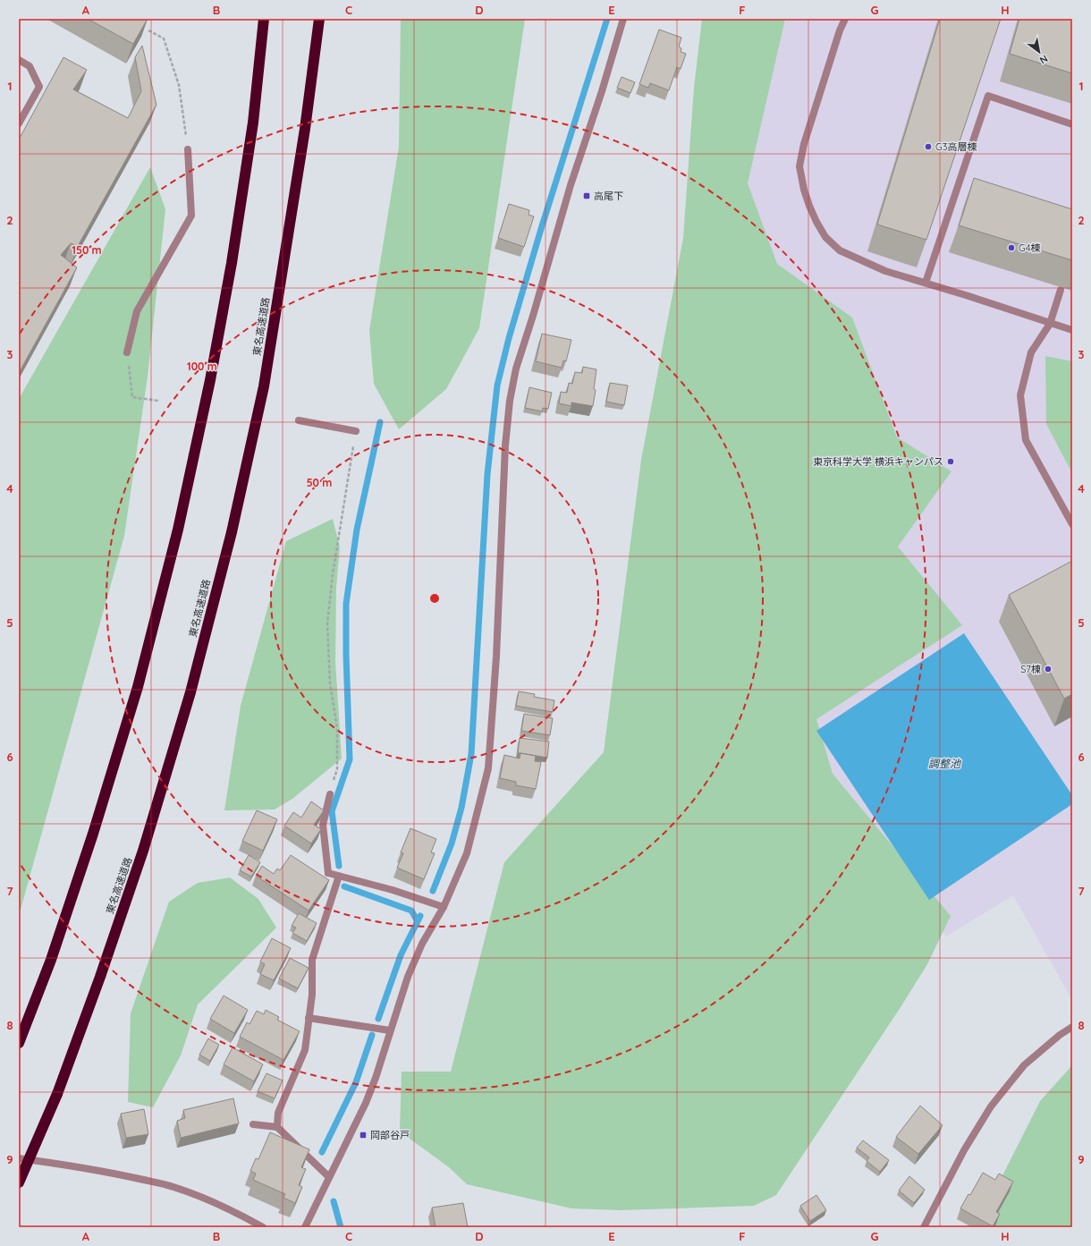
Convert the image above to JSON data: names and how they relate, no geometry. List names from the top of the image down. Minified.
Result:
{"streets":{"highway":["東名高速道路"]},"water":["調整池"],"places":{"other":["G3高層棟","G4棟","東京科学大学 横浜キャンパス","S7棟"],"transit":["高尾下","岡部谷戸"]},"north":"bottom right","grid":{"columns":["A","B","C","D","E","F","G","H"],"rows":["1","2","3","4","5","6","7","8","9"]},"rings":["150 m","100 m","50 m"]}
